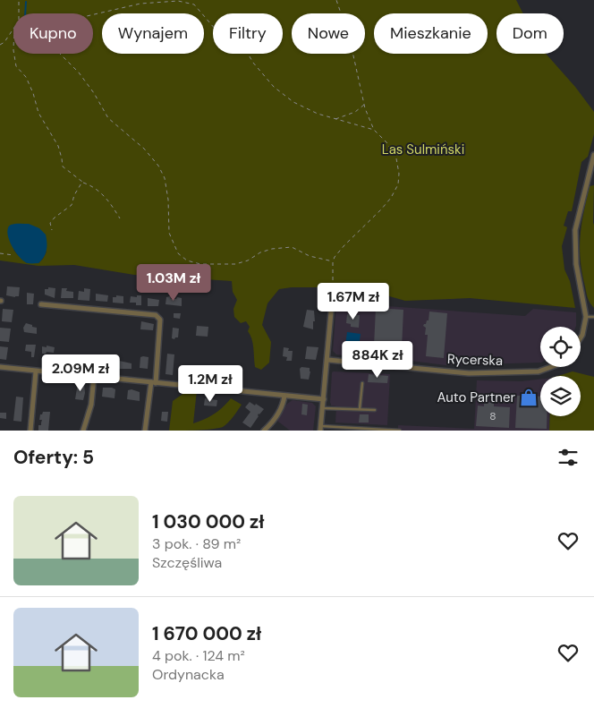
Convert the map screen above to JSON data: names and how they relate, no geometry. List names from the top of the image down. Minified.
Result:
{"streets":{"street":["Rycerska"]},"parks":["Las Sulmiński"],"places":{"shop":["Auto Partner"]},"house_numbers":["8"],"page":{"chip":["Kupno","Wynajem","Filtry","Nowe","Mieszkanie","Dom"],"price":["1.03M zł","1.67M zł","884K zł","2.09M zł","1.2M zł"],"heading":"Oferty: 5","list":[{"name":"1 030 000 zł","note":"3 pok. · 89 m² · Szczęśliwa"},{"name":"1 670 000 zł","note":"4 pok. · 124 m² · Ordynacka"}]}}
